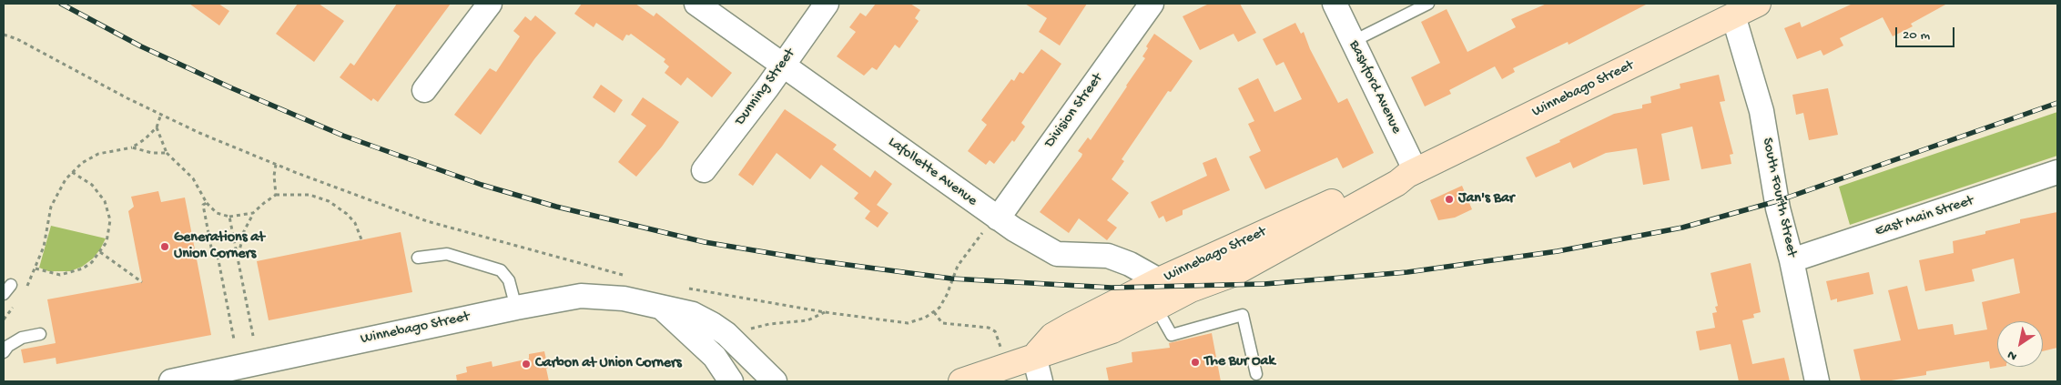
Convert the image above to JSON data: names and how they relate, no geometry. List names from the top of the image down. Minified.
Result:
{"streets":{"street":["Dunning Street","Bashford Avenue","Winnebago Street","Division Street","Lafollette Avenue","South Fourth Street","East Main Street"]},"crossings":[["Dunning Street","Lafollette Avenue"],["Bashford Avenue","Winnebago Street"],["Winnebago Street","Lafollette Avenue"],["Winnebago Street","South Fourth Street"],["Division Street","Lafollette Avenue"],["South Fourth Street","East Main Street"]],"places":["Jan's Bar","Generations at Union Corners","The Bur Oak","Carbon at Union Corners"],"scale_bar":"20 m","north":"bottom left"}
